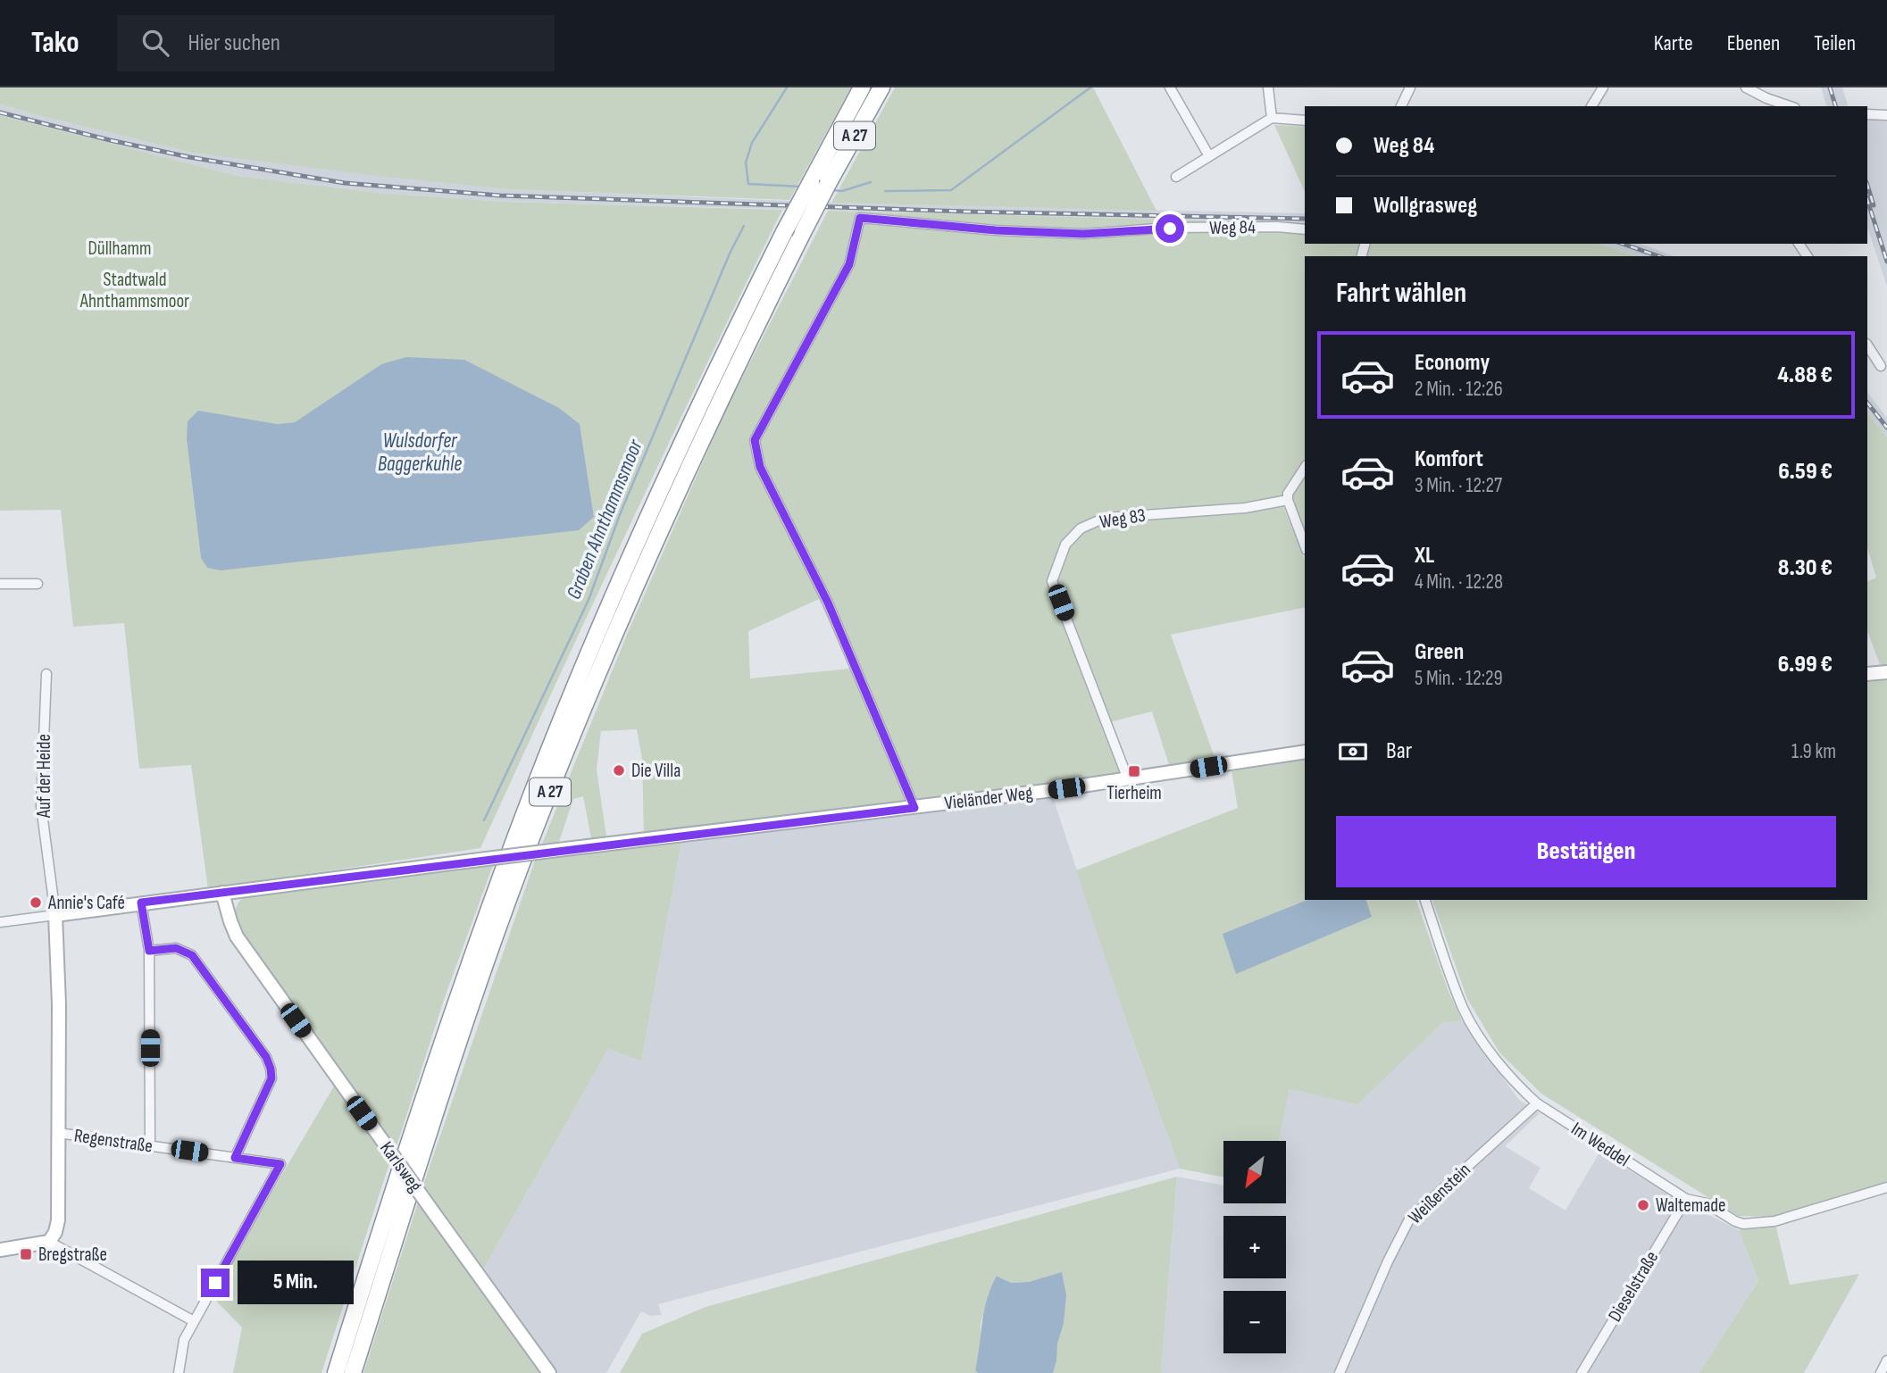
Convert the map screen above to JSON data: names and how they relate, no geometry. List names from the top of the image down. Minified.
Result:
{"streets":{"highway":["A 27"],"street":["Weg 84","Weg 83","Auf der Heide","Vieländer Weg","Regenstraße","Im Weddel","Karlsweg","Weißenstein","Dieselstraße"]},"crossings":[["Weg 84","Vieländer Weg"],["Weg 83","Vieländer Weg"],["Auf der Heide","Vieländer Weg"],["Vieländer Weg","Karlsweg"],["Im Weddel","Weißenstein"],["Im Weddel","Dieselstraße"]],"water":["Wulsdorfer Baggerkuhle","Graben Ahnthammsmoor"],"parks":["Düllhamm","Stadtwald Ahnthammsmoor"],"places":{"other":["Die Villa","Annie's Café","Waltemade"],"transit":["Tierheim","Bregstraße"]},"north":"bottom left","page":{"header":"Tako","search":"Hier suchen","nav":["Karte","Ebenen","Teilen"],"banner":["Weg 84","Wollgrasweg"],"heading":"Fahrt wählen","list":[{"name":"Economy","note":"2 Min. · 12:26","value":"4.88 €"},{"name":"Komfort","note":"3 Min. · 12:27","value":"6.59 €"},{"name":"XL","note":"4 Min. · 12:28","value":"8.30 €"},{"name":"Green","note":"5 Min. · 12:29","value":"6.99 €"}],"pay":["Bar","1.9 km"],"buttons":"Bestätigen","map_buttons":["+","−"],"bubble":"5 Min."}}
